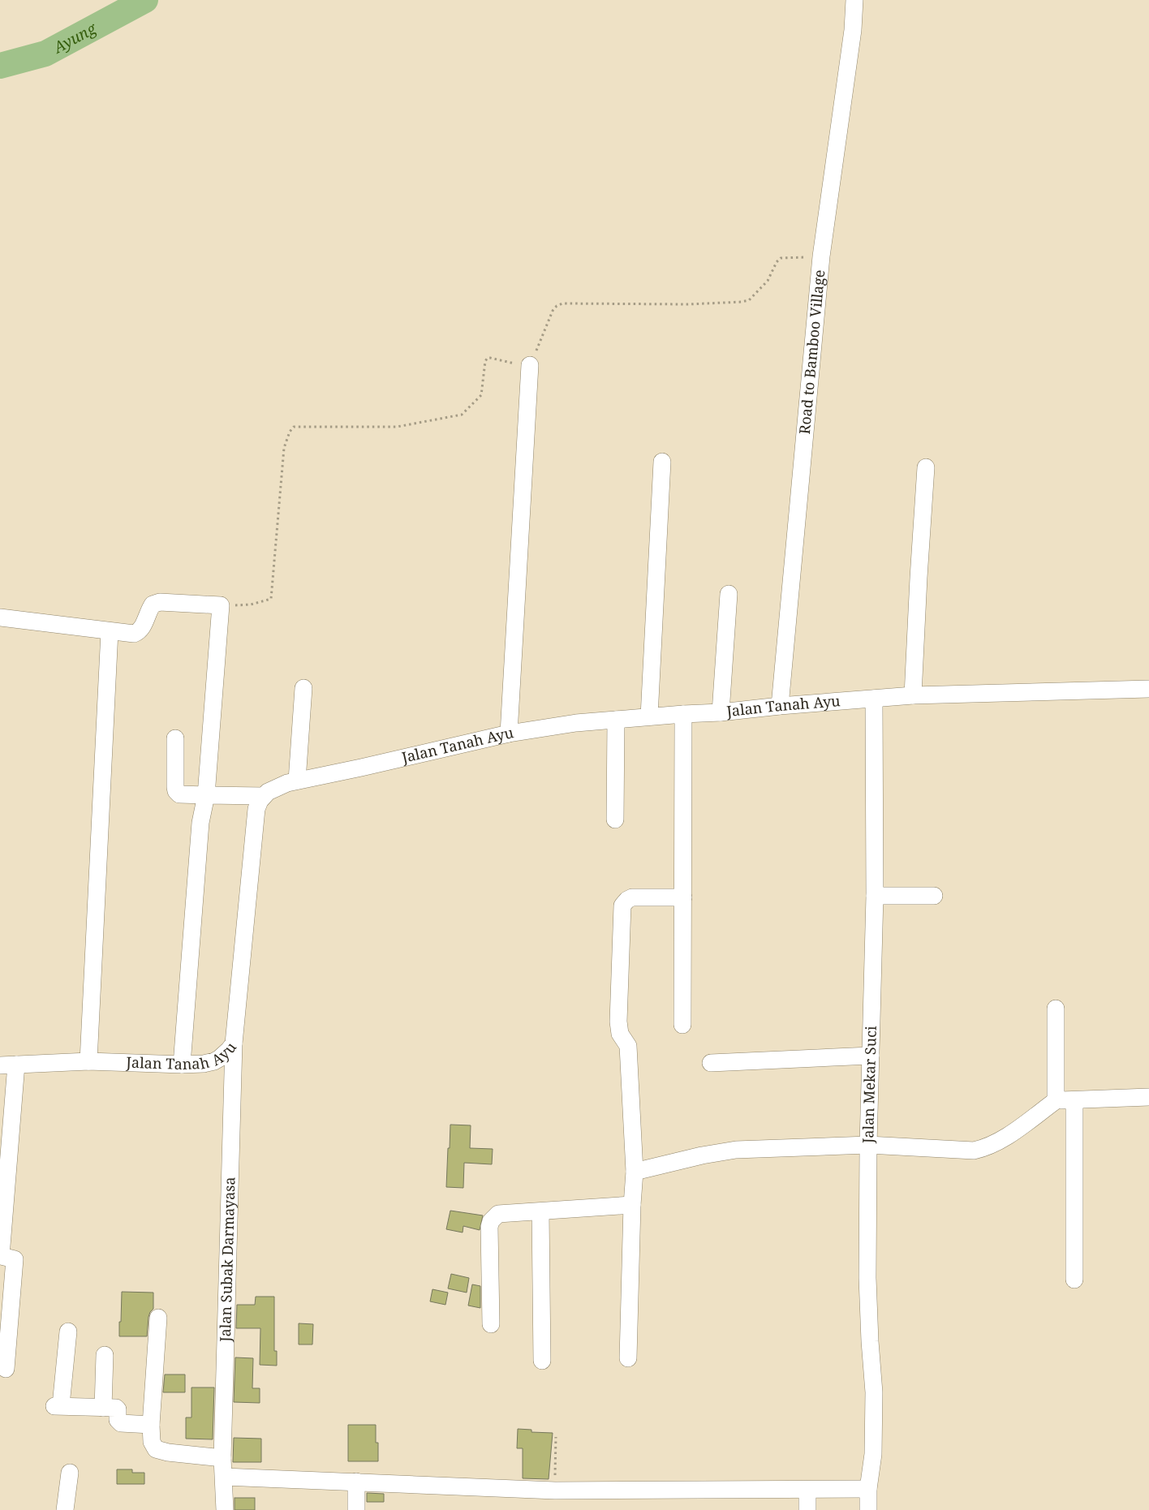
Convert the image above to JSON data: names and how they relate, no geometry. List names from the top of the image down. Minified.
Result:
{"streets":{"street":["Road to Bamboo Village","Jalan Tanah Ayu","Jalan Mekar Suci","Jalan Subak Darmayasa"]},"crossings":[["Road to Bamboo Village","Jalan Tanah Ayu"],["Jalan Tanah Ayu","Jalan Mekar Suci"],["Jalan Tanah Ayu","Jalan Subak Darmayasa"]],"water":["Ayung"]}
